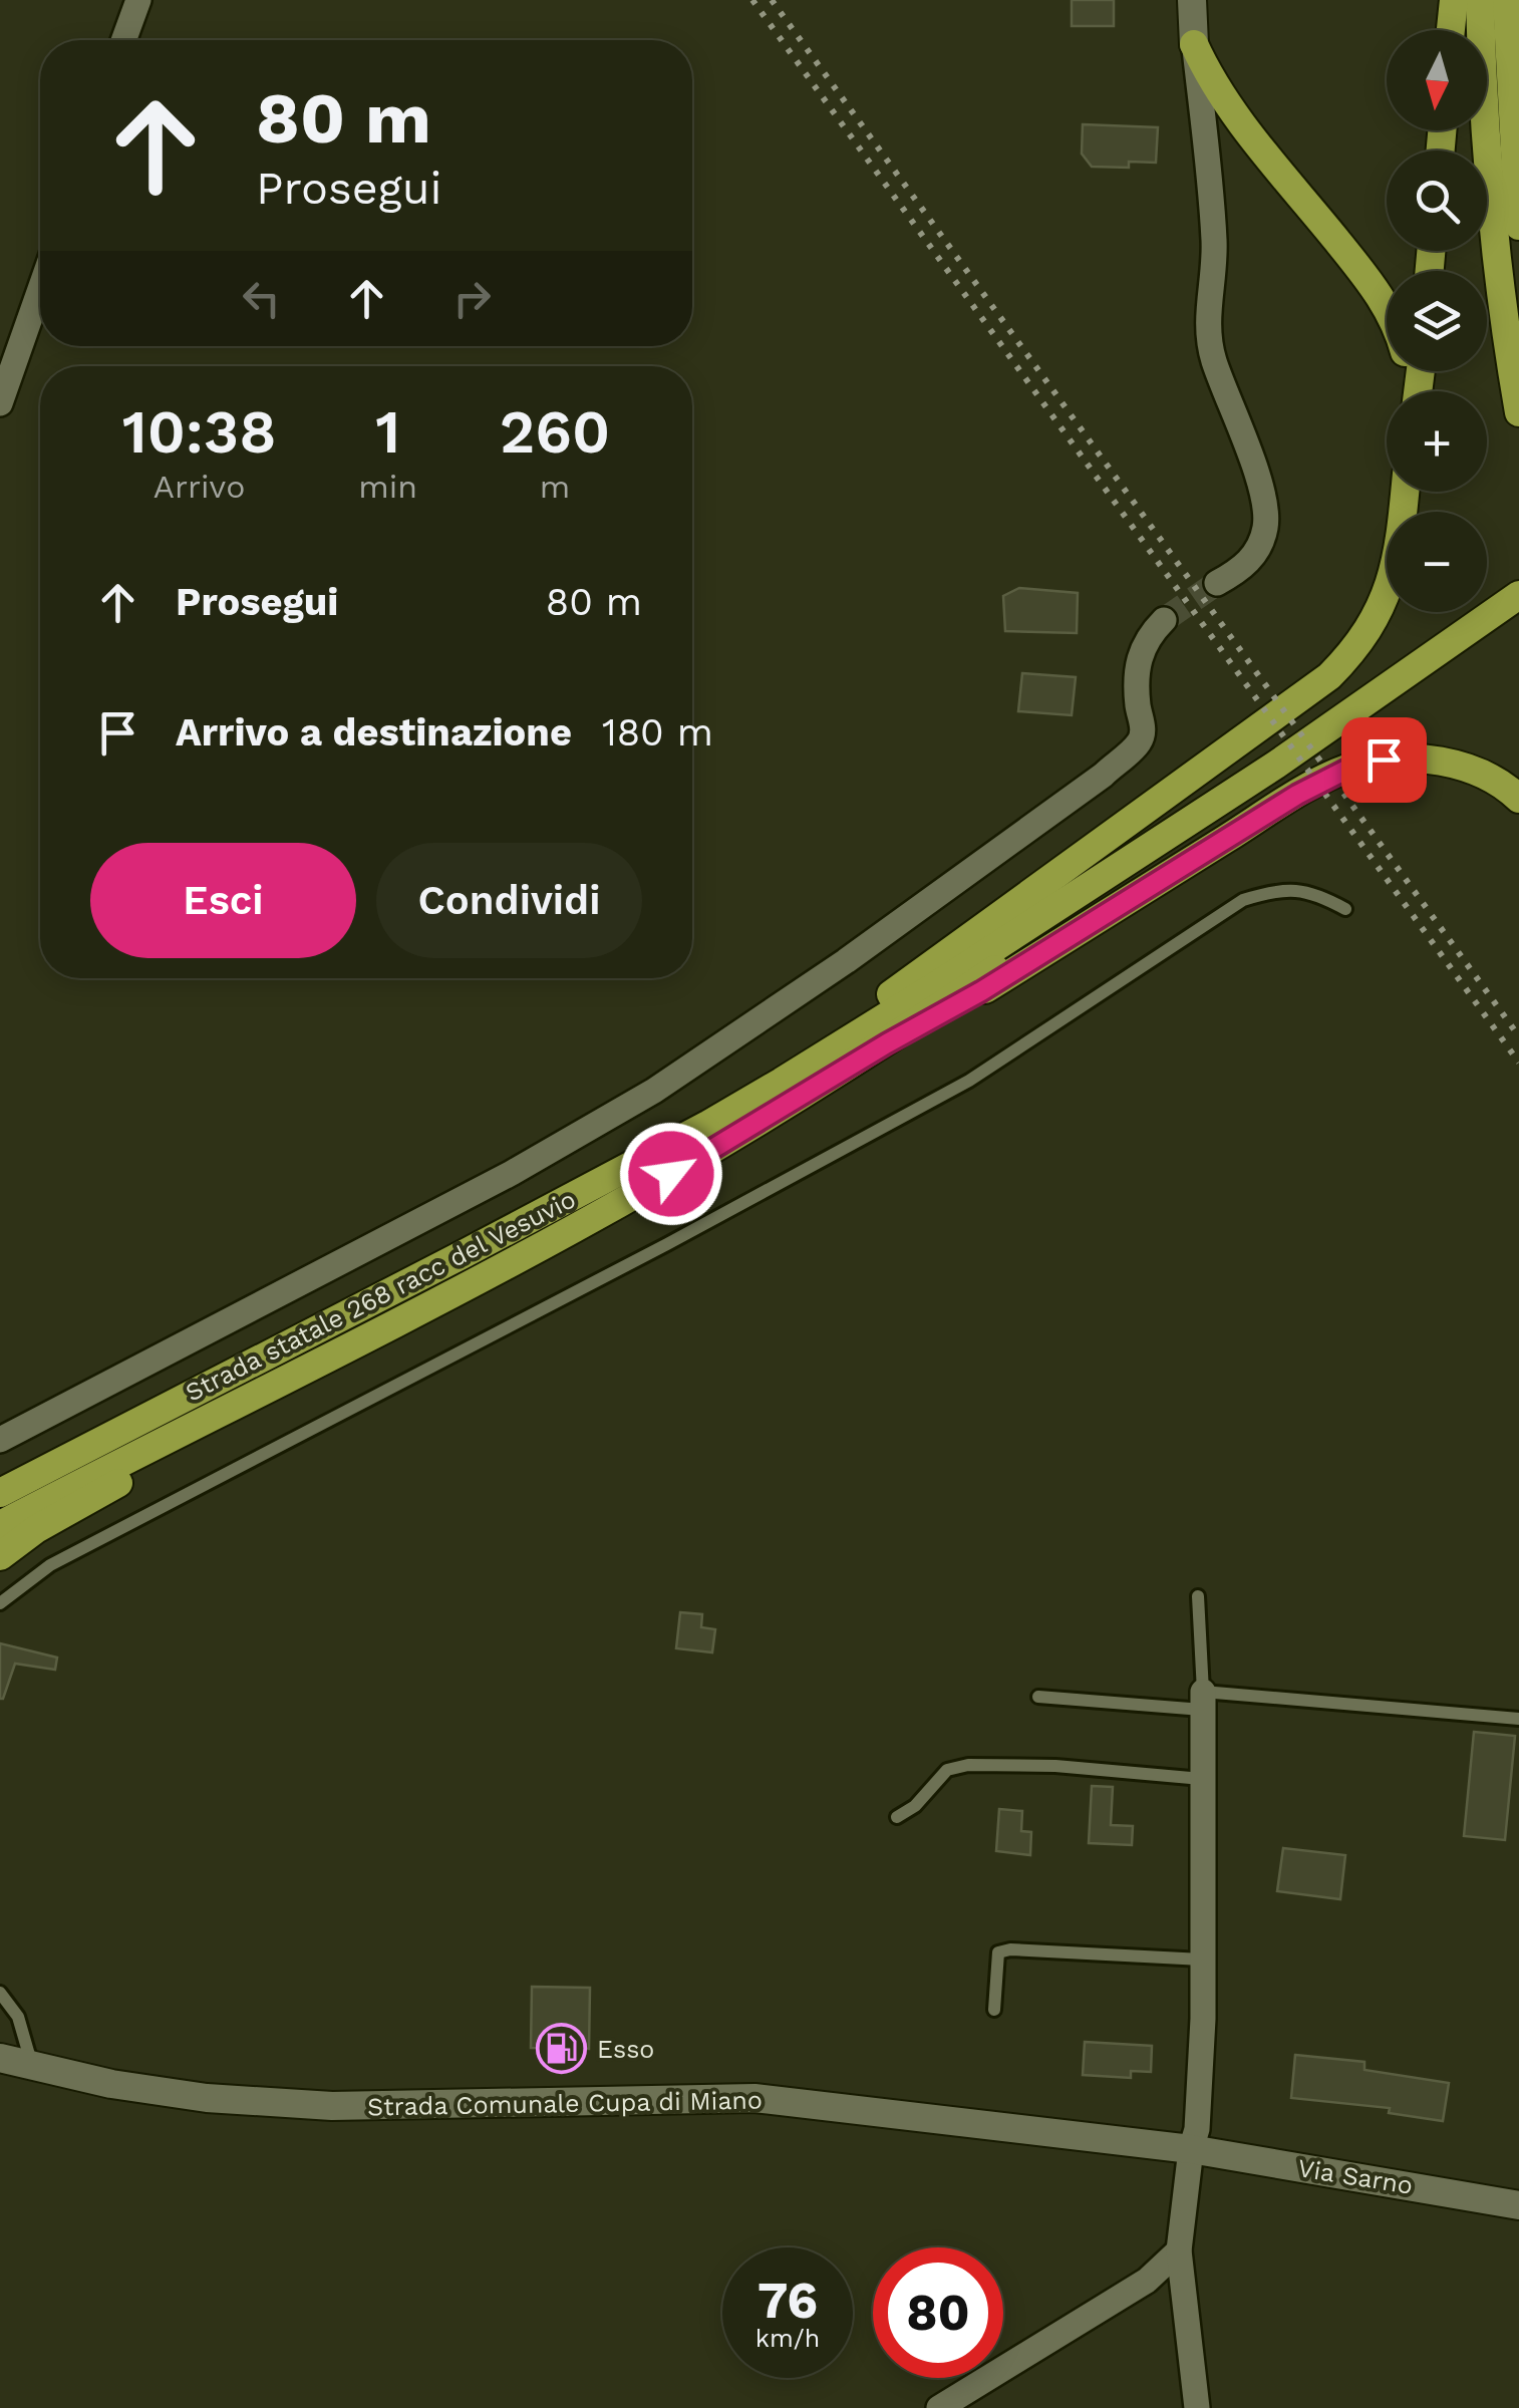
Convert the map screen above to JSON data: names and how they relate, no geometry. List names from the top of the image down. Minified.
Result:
{"streets":{"highway":["Strada statale 268 racc del Vesuvio"],"street":["Strada Comunale Cupa di Miano","Via Sarno"]},"crossings":[["Strada Comunale Cupa di Miano","Via Sarno"]],"places":{"fuel station":["Esso"]},"north":"bottom","page":{"map_buttons":["+","−"],"turn":["80 m","Prosegui"],"eta":["10:38","Arrivo","1","min","260","m"],"list":[{"name":"Prosegui","value":"80 m"},{"name":"Arrivo a destinazione","value":"180 m"}],"buttons":["Esci","Condividi"],"speed":"76 km/h","limit":"80"}}
